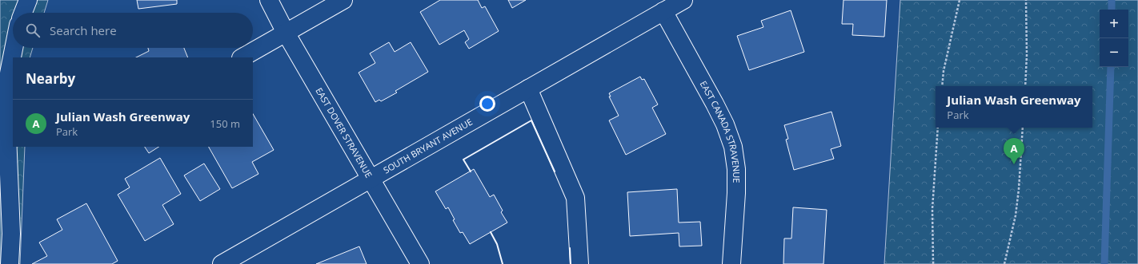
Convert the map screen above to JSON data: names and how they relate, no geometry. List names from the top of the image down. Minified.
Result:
{"streets":{"street":["EAST DOVER STRAVENUE","EAST CANADA STRAVENUE","SOUTH BRYANT AVENUE"]},"crossings":[["EAST DOVER STRAVENUE","SOUTH BRYANT AVENUE"],["EAST CANADA STRAVENUE","SOUTH BRYANT AVENUE"]],"page":{"map_buttons":["+","−"],"search":"Search here","heading":"Nearby","popup":["Julian Wash Greenway","Park"],"list":[{"mark":"A","name":"Julian Wash Greenway","note":"Park","value":"150 m"}],"pins":"A"}}
